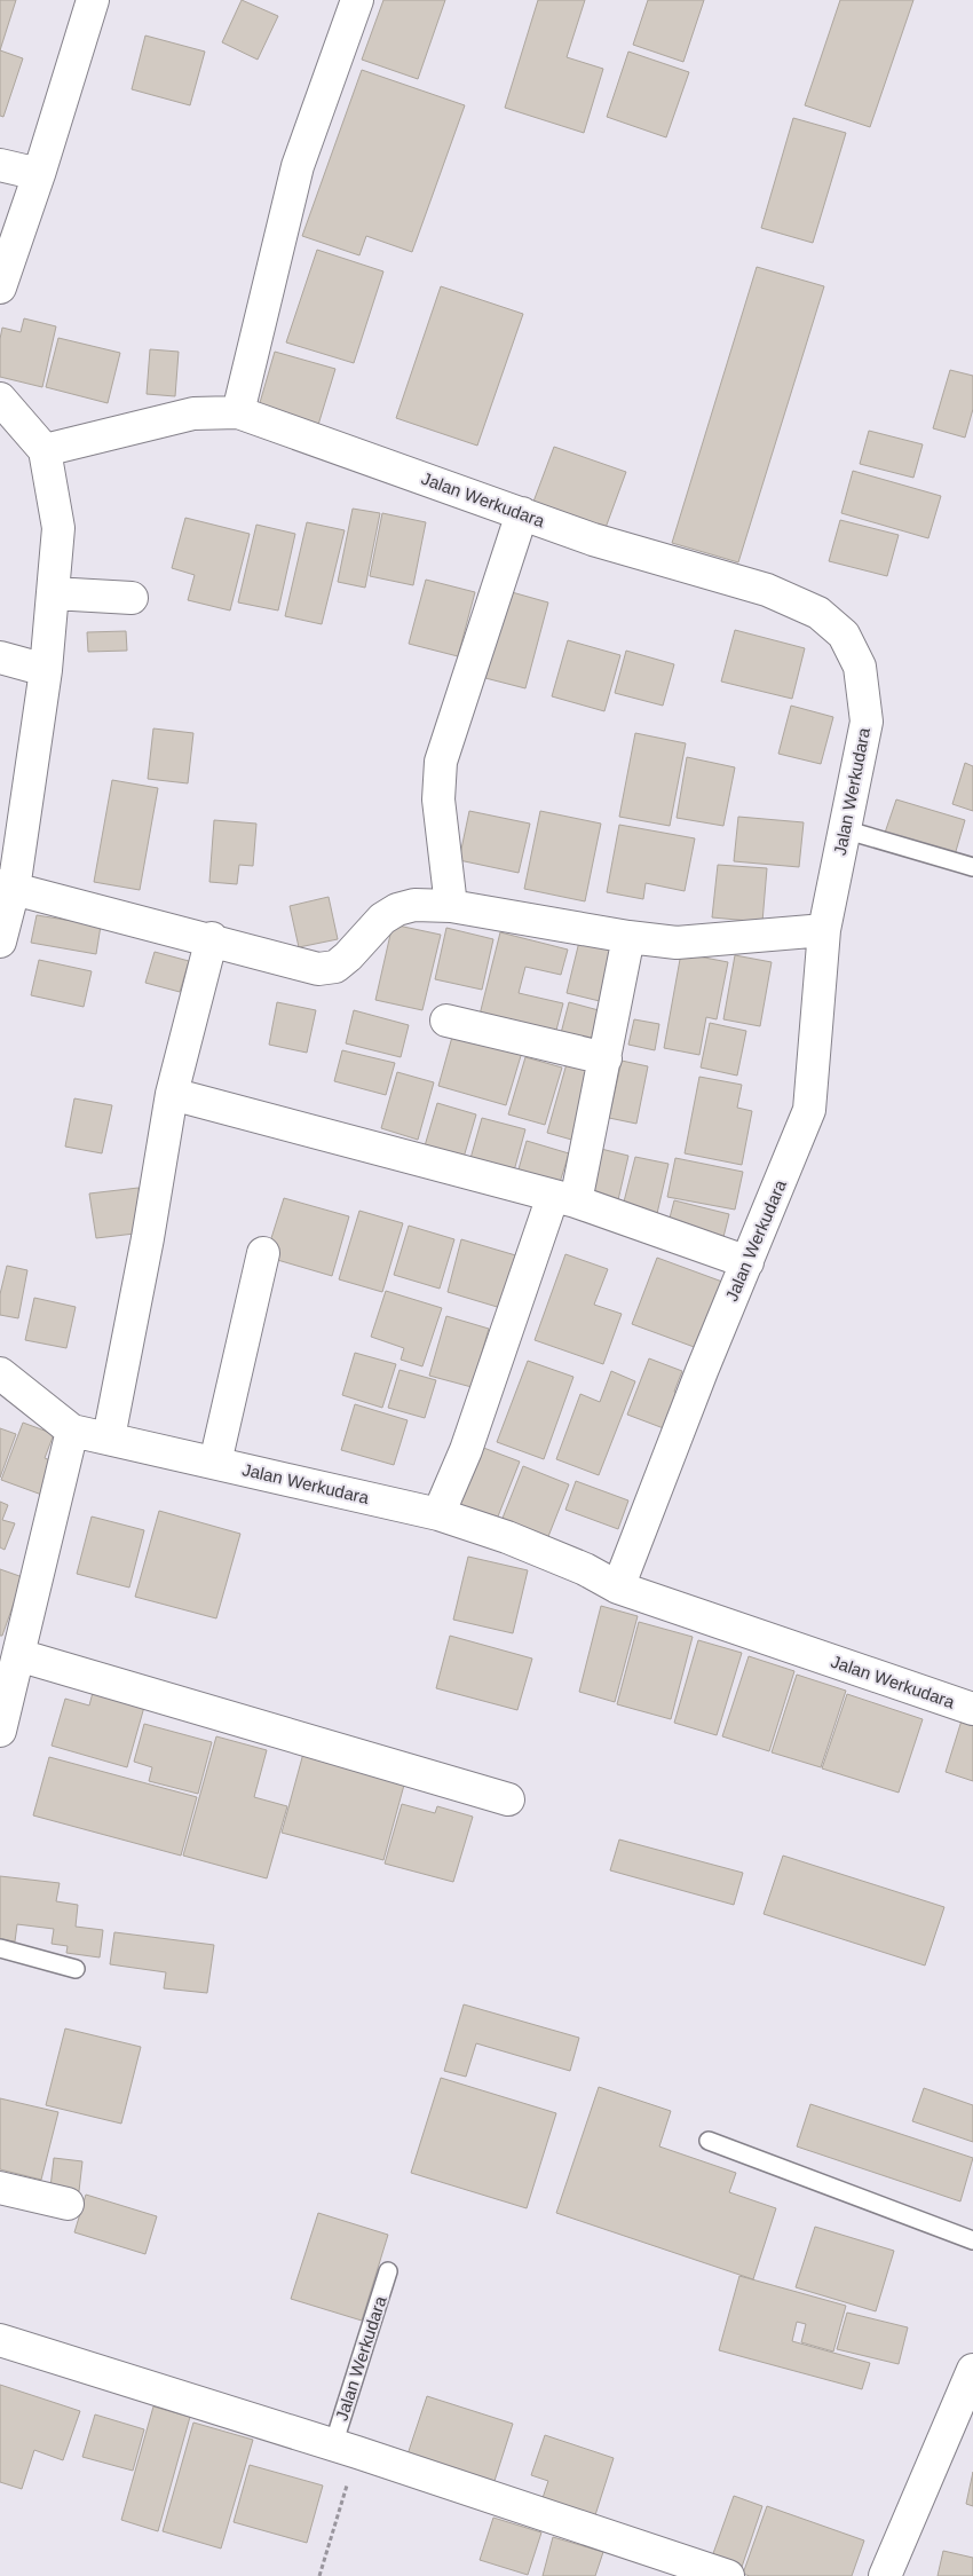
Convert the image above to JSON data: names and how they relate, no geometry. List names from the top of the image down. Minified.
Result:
{"streets":{"street":["Jalan Werkudara"]}}
